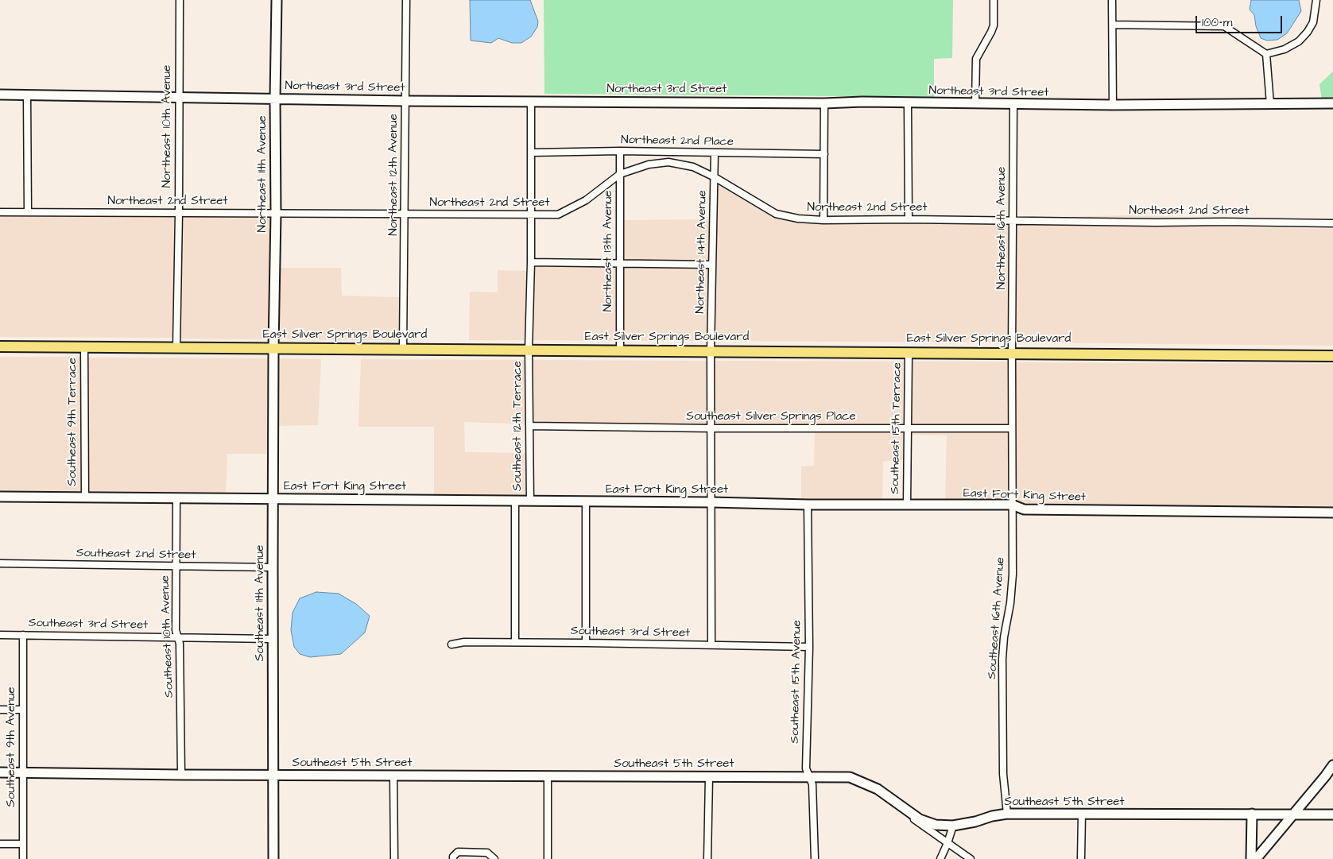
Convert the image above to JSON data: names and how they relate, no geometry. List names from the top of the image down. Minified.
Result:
{"streets":{"main road":["East Silver Springs Boulevard"],"street":["Northeast 3rd Street","Northeast 10th Avenue","Northeast 2nd Place","Northeast 11th Avenue","Northeast 12th Avenue","Northeast 2nd Street","Northeast 16th Avenue","Northeast 13th Avenue","Northeast 14th Avenue","Southeast Silver Springs Place","Southeast 9th Terrace","Southeast 12th Terrace","Southeast 15th Terrace","East Fort King Street","Southeast 2nd Street","Southeast 11th Avenue","Southeast 16th Avenue","Southeast 3rd Street","Southeast 10th Avenue","Southeast 15th Avenue","Southeast 9th Avenue","Southeast 5th Street"]},"crossings":[["Northeast 3rd Street","Northeast 10th Avenue"],["Northeast 3rd Street","Northeast 11th Avenue"],["Northeast 3rd Street","Northeast 12th Avenue"],["Northeast 3rd Street","Northeast 16th Avenue"],["Northeast 3rd Street","Southeast 12th Terrace"],["Northeast 10th Avenue","Northeast 2nd Street"],["Northeast 10th Avenue","East Silver Springs Boulevard"],["Northeast 2nd Place","Northeast 13th Avenue"],["Northeast 2nd Place","Northeast 14th Avenue"],["Northeast 2nd Place","Southeast 12th Terrace"],["Northeast 11th Avenue","Northeast 2nd Street"],["Northeast 11th Avenue","East Silver Springs Boulevard"],["Northeast 11th Avenue","Southeast 11th Avenue"],["Northeast 12th Avenue","Northeast 2nd Street"],["Northeast 12th Avenue","East Silver Springs Boulevard"],["Northeast 2nd Street","Northeast 16th Avenue"],["Northeast 2nd Street","Northeast 13th Avenue"],["Northeast 2nd Street","Northeast 14th Avenue"],["Northeast 2nd Street","Southeast 12th Terrace"],["Northeast 16th Avenue","East Silver Springs Boulevard"],["Northeast 16th Avenue","Southeast 16th Avenue"],["Northeast 13th Avenue","East Silver Springs Boulevard"],["Northeast 14th Avenue","East Silver Springs Boulevard"],["Northeast 14th Avenue","Southeast Silver Springs Place"],["Northeast 14th Avenue","East Fort King Street"],["Northeast 14th Avenue","Southeast 3rd Street"],["East Silver Springs Boulevard","Southeast 9th Terrace"],["East Silver Springs Boulevard","Southeast 12th Terrace"],["East Silver Springs Boulevard","Southeast 15th Terrace"],["East Silver Springs Boulevard","Southeast 11th Avenue"],["East Silver Springs Boulevard","Southeast 16th Avenue"],["Southeast Silver Springs Place","Southeast 12th Terrace"],["Southeast Silver Springs Place","Southeast 15th Terrace"],["Southeast Silver Springs Place","Southeast 16th Avenue"],["Southeast 9th Terrace","East Fort King Street"],["Southeast 12th Terrace","East Fort King Street"],["Southeast 12th Terrace","Southeast 3rd Street"],["Southeast 15th Terrace","East Fort King Street"],["East Fort King Street","Southeast 11th Avenue"],["East Fort King Street","Southeast 16th Avenue"],["East Fort King Street","Southeast 10th Avenue"],["East Fort King Street","Southeast 15th Avenue"],["Southeast 2nd Street","Southeast 11th Avenue"],["Southeast 2nd Street","Southeast 10th Avenue"],["Southeast 11th Avenue","Southeast 3rd Street"],["Southeast 11th Avenue","Southeast 5th Street"],["Southeast 16th Avenue","Southeast 5th Street"],["Southeast 3rd Street","Southeast 10th Avenue"],["Southeast 3rd Street","Southeast 15th Avenue"],["Southeast 3rd Street","Southeast 9th Avenue"],["Southeast 10th Avenue","Southeast 5th Street"],["Southeast 15th Avenue","Southeast 5th Street"],["Southeast 9th Avenue","Southeast 5th Street"]],"scale_bar":"100 m"}
